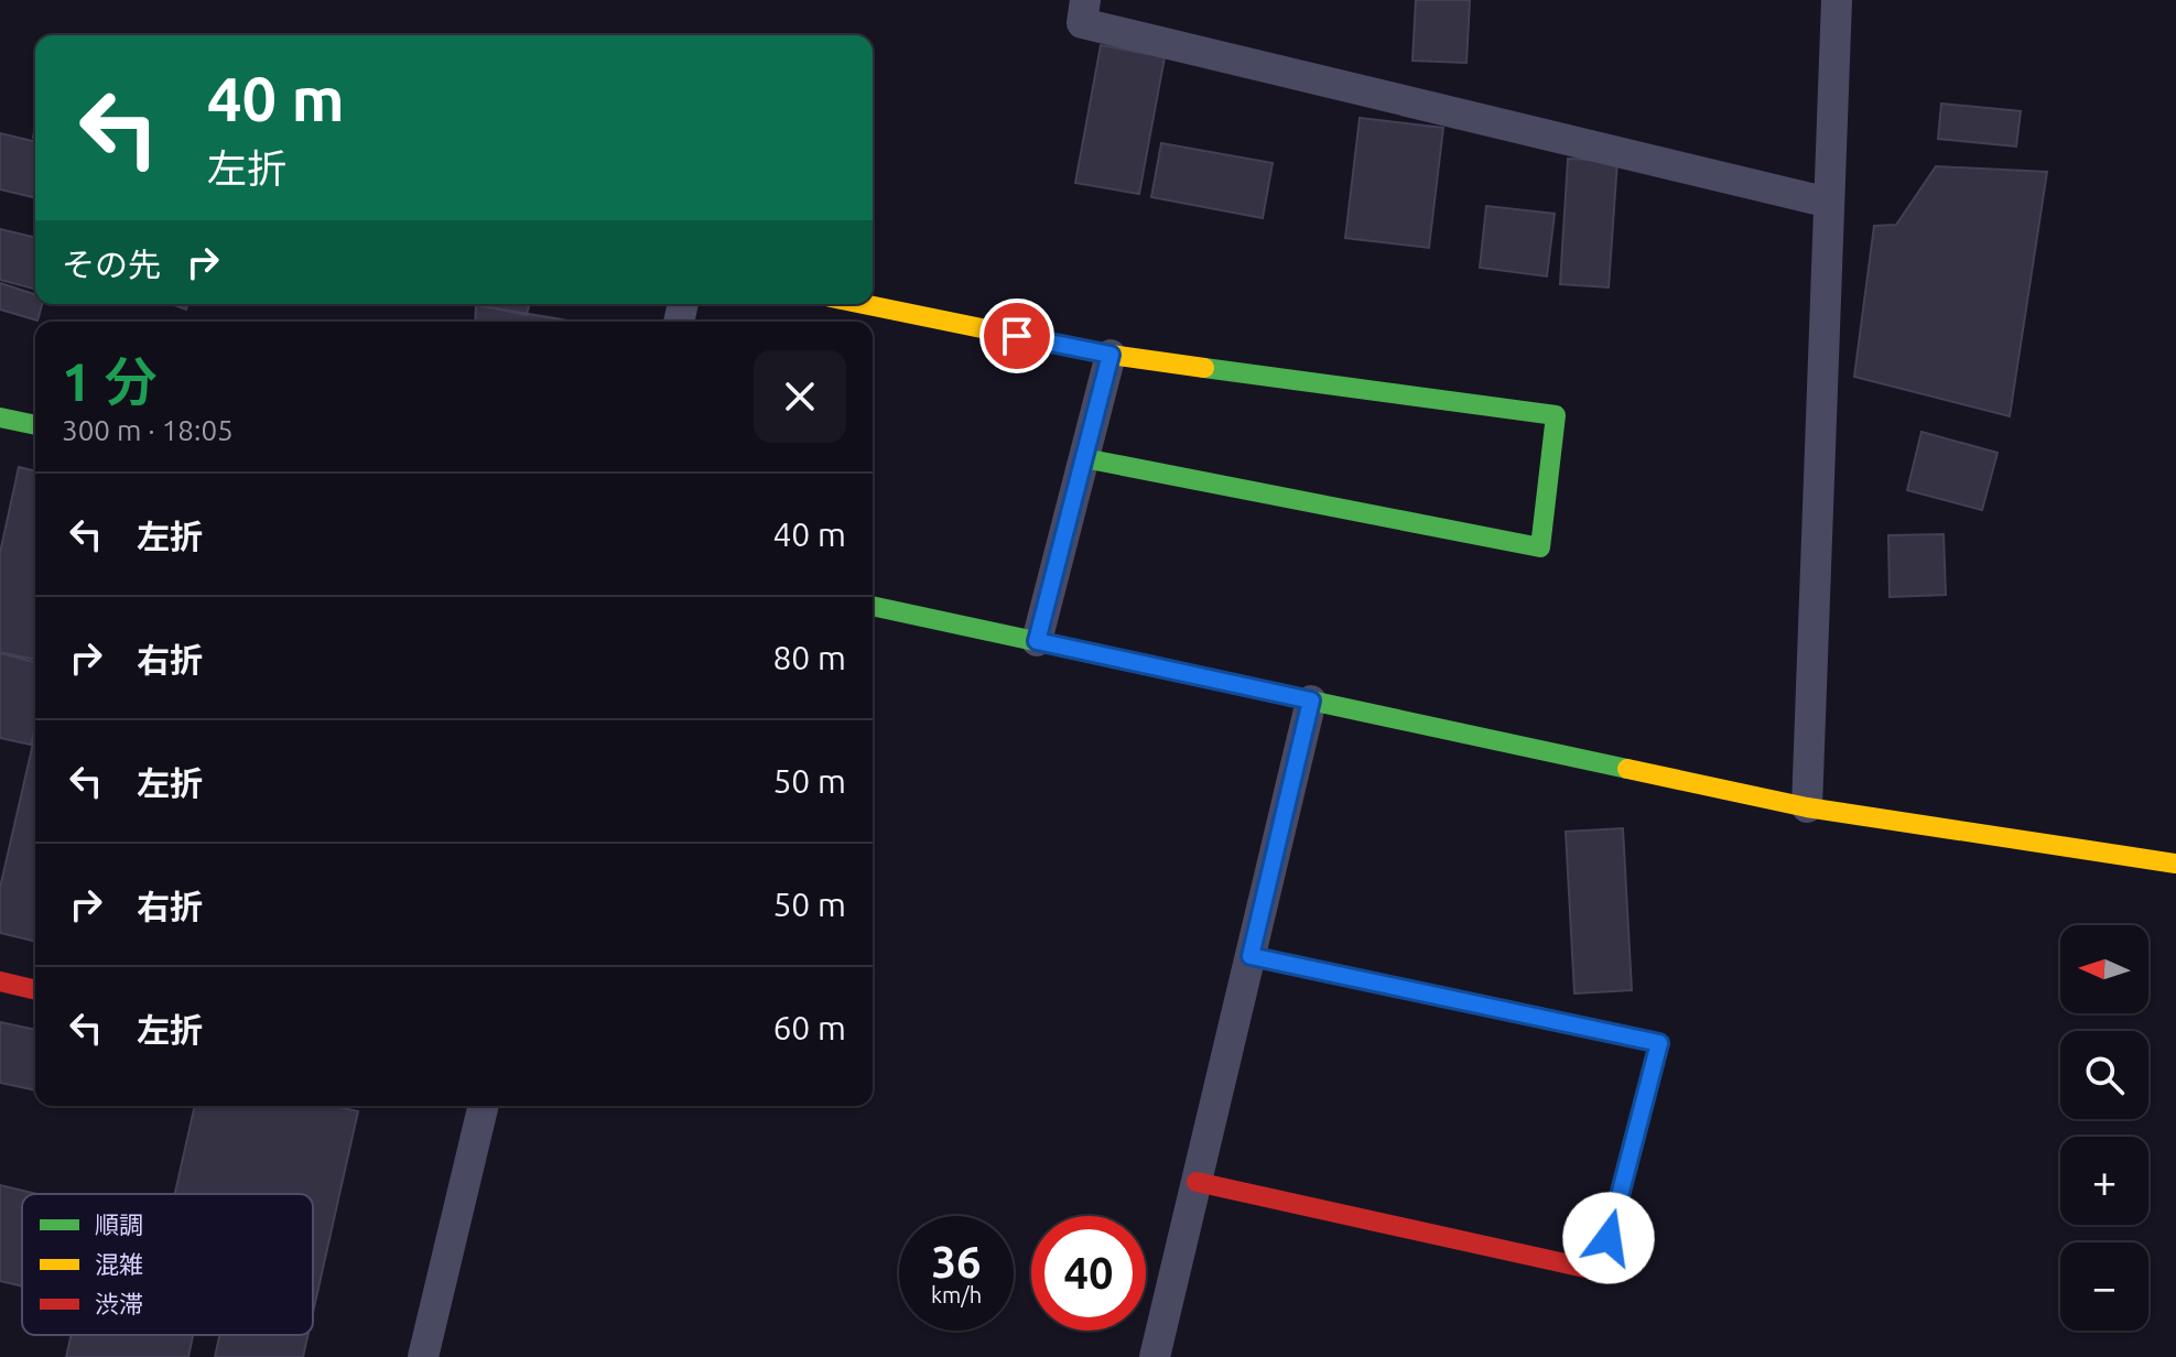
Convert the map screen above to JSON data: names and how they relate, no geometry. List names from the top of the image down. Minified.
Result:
{"legend":["順調","混雑","渋滞"],"north":"left","page":{"turn":["40 m","左折"],"then":"その先","heading":["1 分","300 m · 18:05"],"list":[{"name":"左折","value":"40 m"},{"name":"右折","value":"80 m"},{"name":"左折","value":"50 m"},{"name":"右折","value":"50 m"},{"name":"左折","value":"60 m"}],"map_buttons":["+","−"],"speed":"36 km/h","limit":"40"}}
